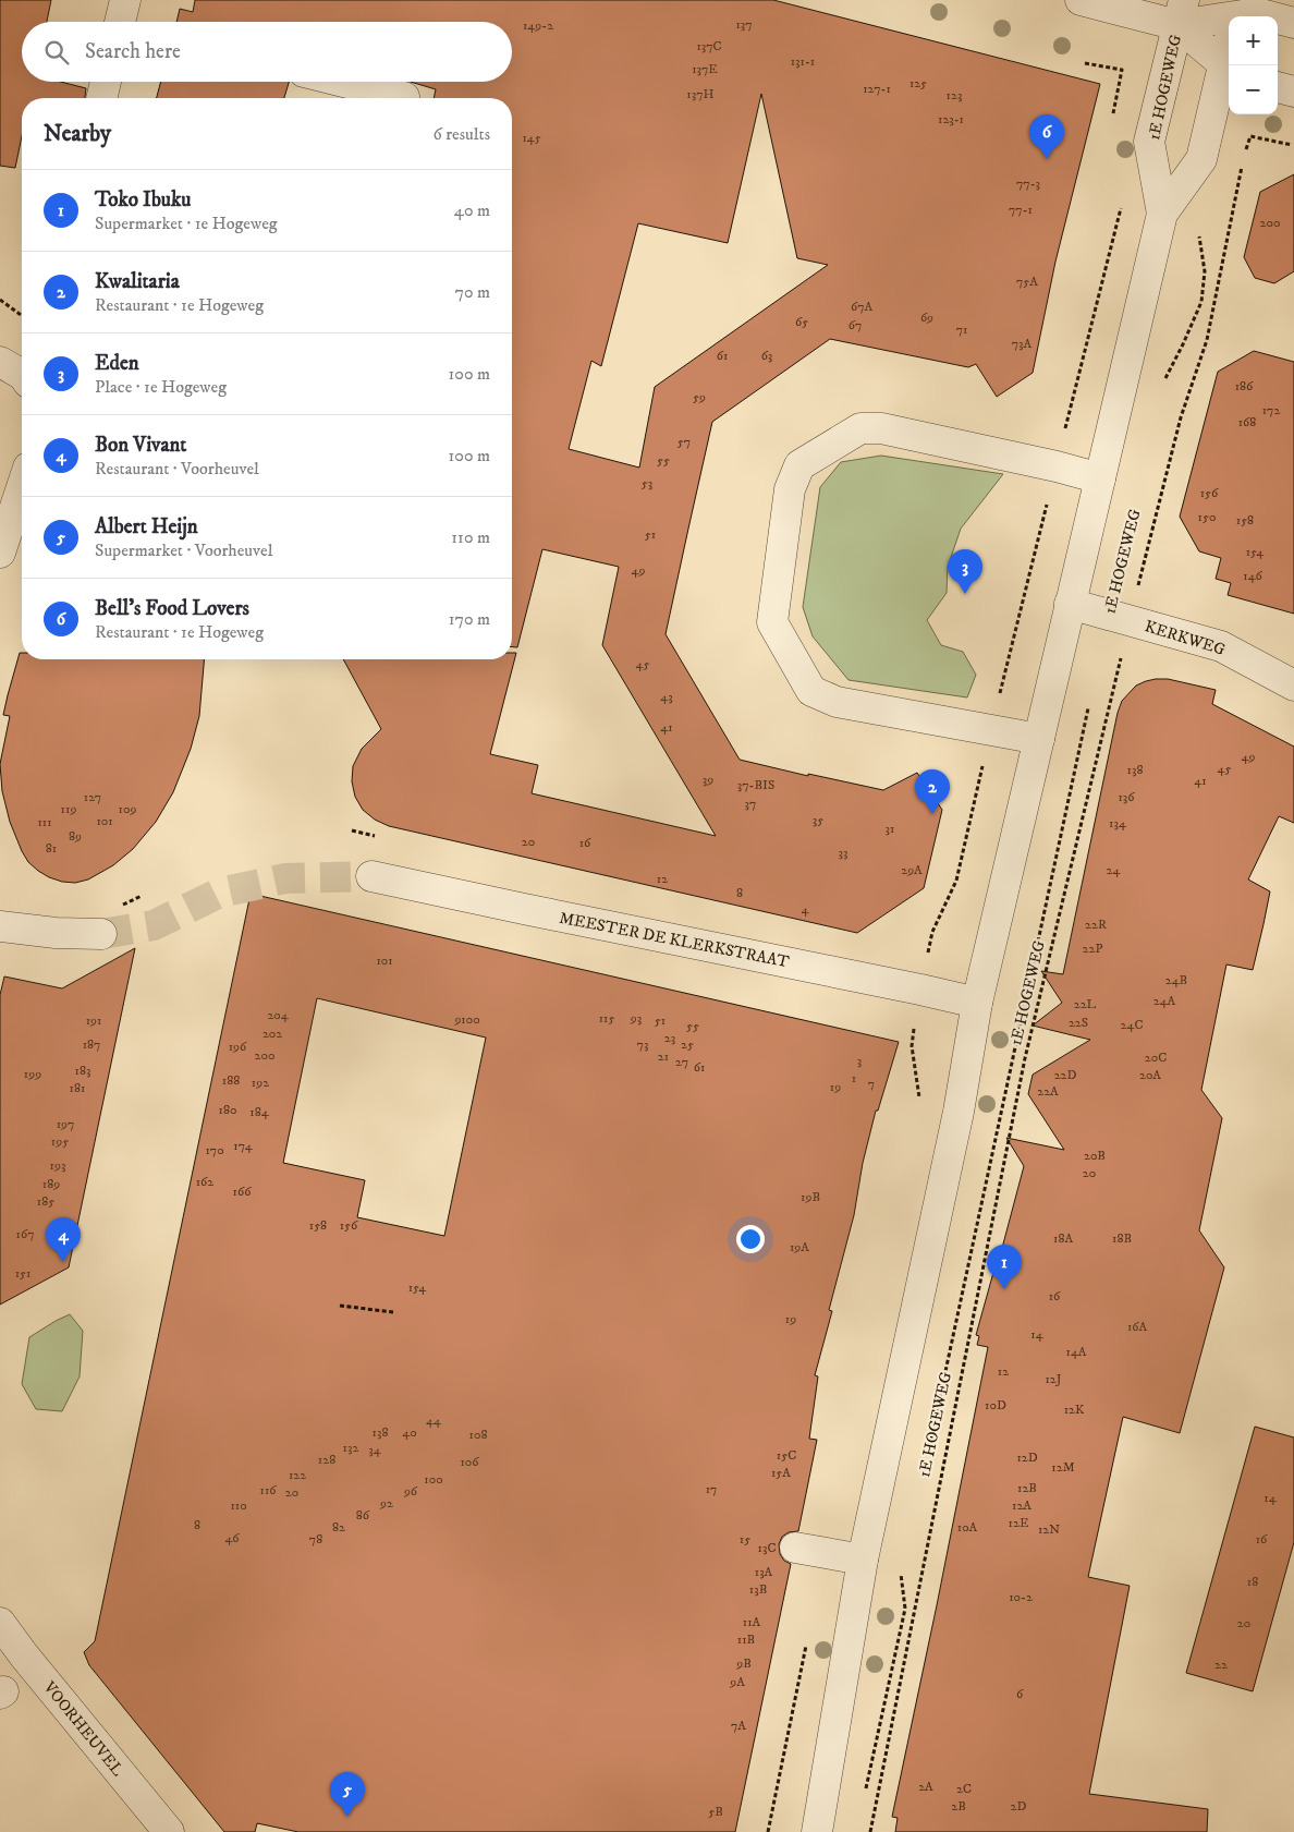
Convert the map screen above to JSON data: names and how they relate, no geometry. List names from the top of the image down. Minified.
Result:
{"streets":{"street":["1E HOGEWEG","KERKWEG","MEESTER DE KLERKSTRAAT","VOORHEUVEL"]},"crossings":[["1E HOGEWEG","KERKWEG"],["1E HOGEWEG","MEESTER DE KLERKSTRAAT"]],"house_numbers":["137","149-2","137C","131-1","137E","125","127-1","137H","123","123-1","145","77-3","77-1","200","75A","67A","69","65","67","71","73A","61","63","186","59","172","168","57","55","53","156","150","158","51","154","49","146","45","43","41","49","45","138","39","41","37-BIS","127","136","37","119","109","35","101","111","134","31","89","20","16","81","33","29A","24","12","8","4","22R","22P","101","24B","24A","22L","204","115","93","9100","191","51","22S","24C","55","202","23","187","73","25","196","200","21","20C","3","27","61","183","199","22D","20A","1","188","192","7","19","181","22A","180","184","197","195","174","170","20B","193","20","162","189","166","19B","185","158","156","167","18A","18B","19A","151","154","16","19","16A","14","14A","12","12J","10D","12K","44","138","40","108","132","34","15C","12D","128","106","12M","15A","122","100","12B","17","116","96","20","14","92","110","12A","86","12E","8","82","10A","12N","46","78","15","16","13C","13A","18","13B","10-2","11A","20","11B","9B","22","9A","6","7A","2A","2C","2B","2D","5B"],"page":{"map_buttons":["+","−"],"search":"Search here","heading":["Nearby","6 results"],"pins":["6","3","2","4","1","5"],"list":[{"mark":"1","name":"Toko Ibuku","note":"Supermarket · 1e Hogeweg","value":"40 m"},{"mark":"2","name":"Kwalitaria","note":"Restaurant · 1e Hogeweg","value":"70 m"},{"mark":"3","name":"Eden","note":"Place · 1e Hogeweg","value":"100 m"},{"mark":"4","name":"Bon Vivant","note":"Restaurant · Voorheuvel","value":"100 m"},{"mark":"5","name":"Albert Heijn","note":"Supermarket · Voorheuvel","value":"110 m"},{"mark":"6","name":"Bell's Food Lovers","note":"Restaurant · 1e Hogeweg","value":"170 m"}]}}
